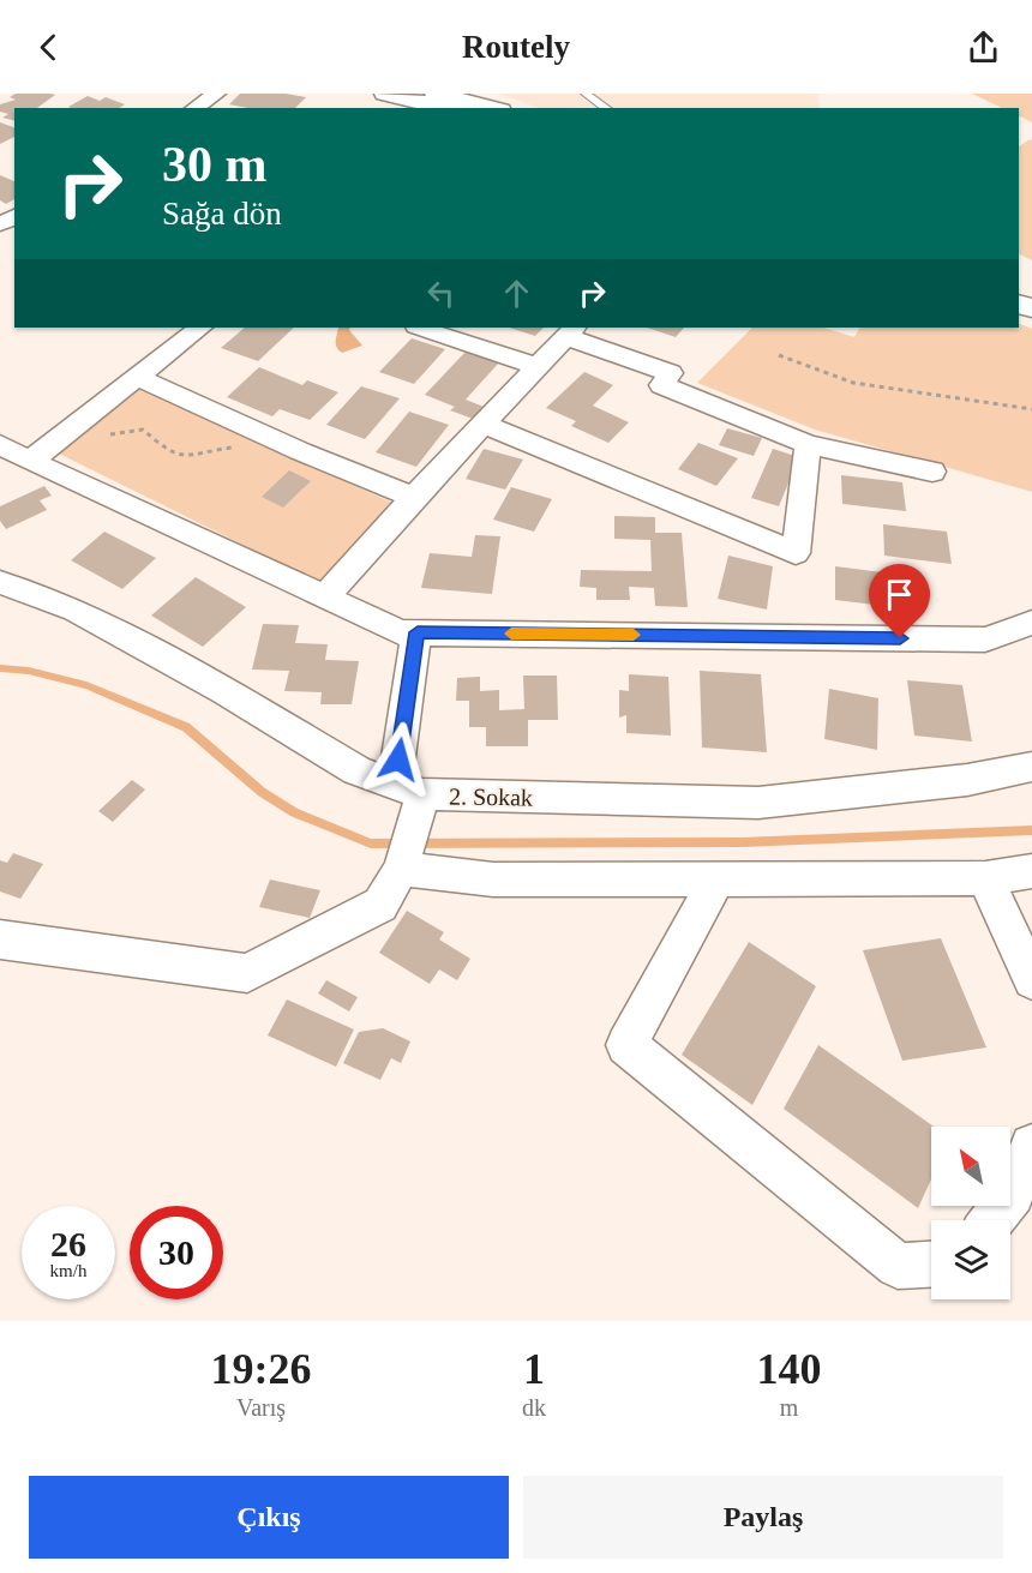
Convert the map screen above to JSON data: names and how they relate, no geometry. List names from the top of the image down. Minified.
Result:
{"streets":{"street":["2. Sokak"]},"north":"top left","page":{"header":"Routely","turn":["30 m","Sağa dön"],"speed":"26 km/h","limit":"30","eta":["19:26","Varış","1","dk","140","m"],"buttons":["Çıkış","Paylaş"]}}
